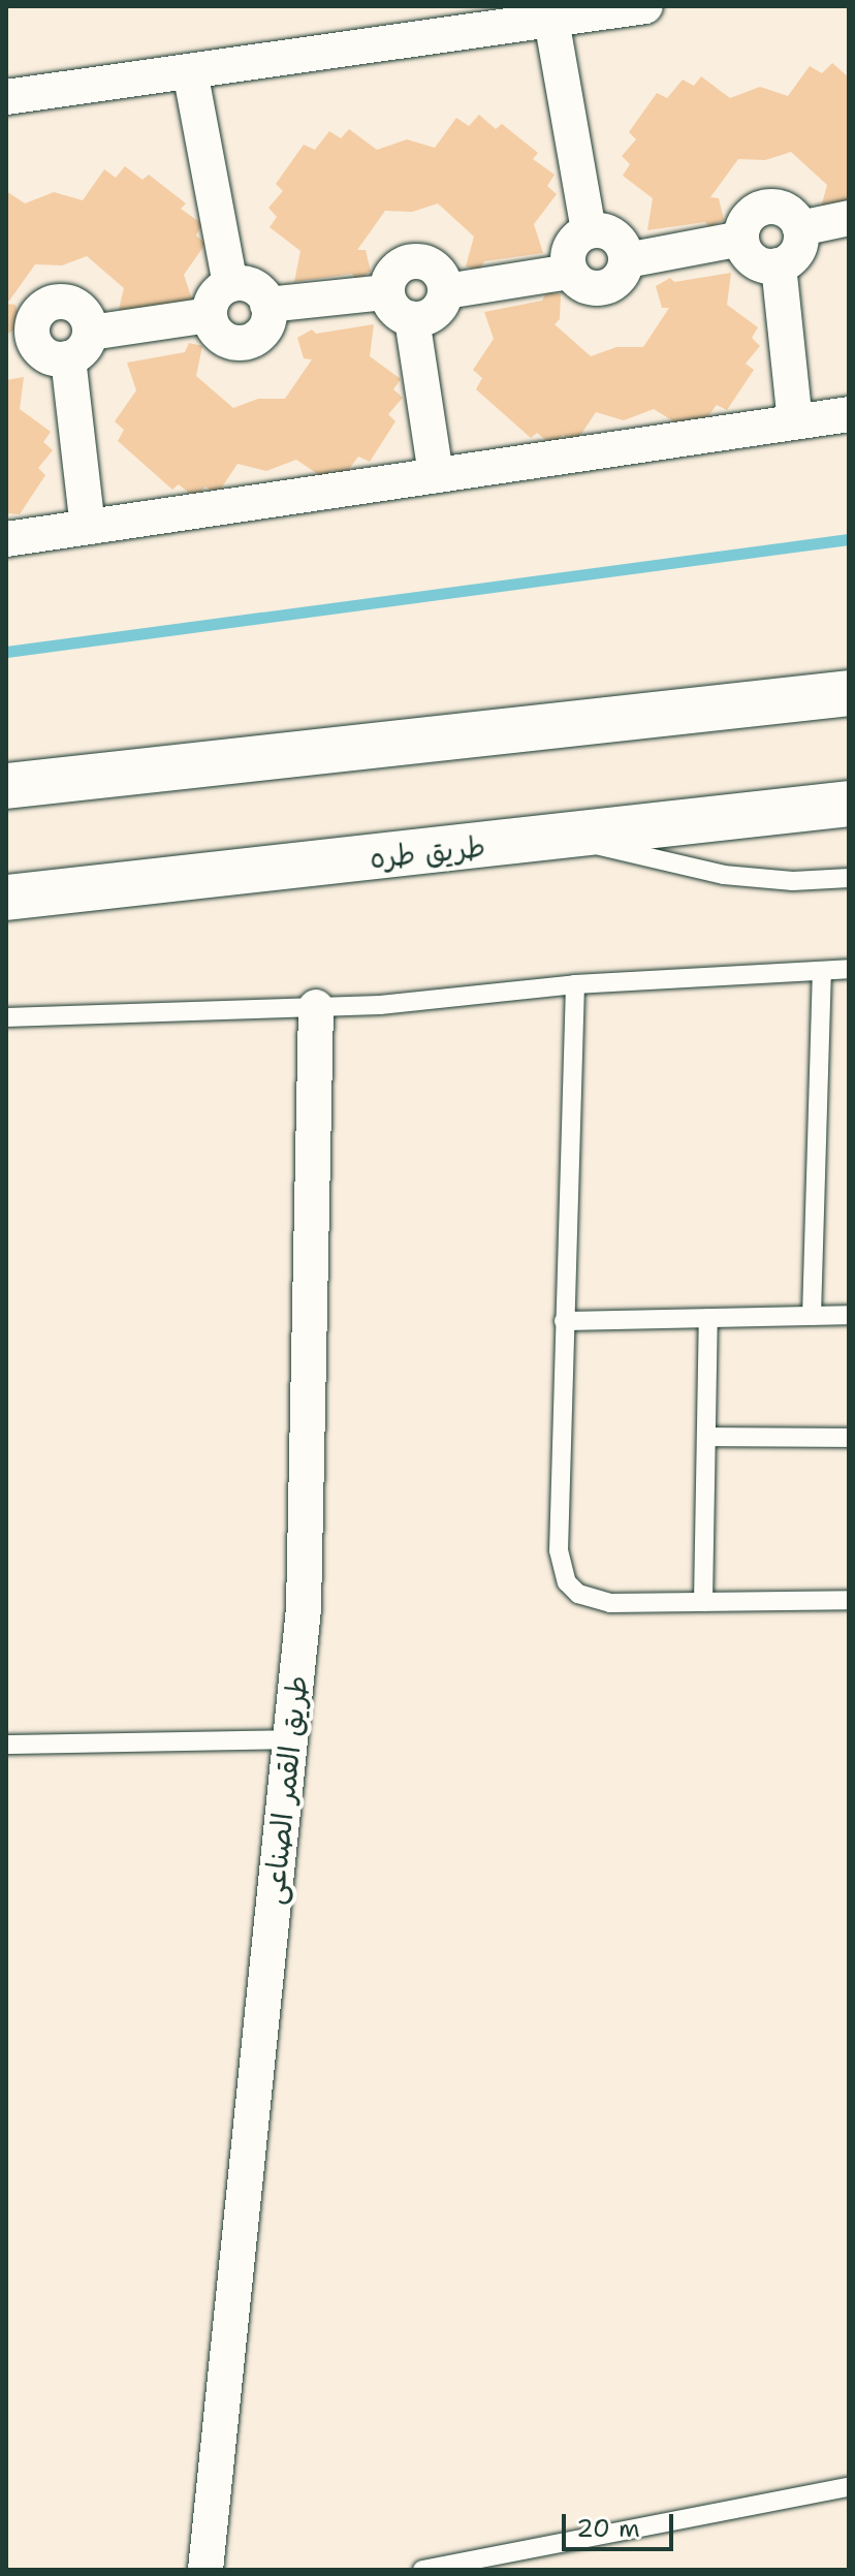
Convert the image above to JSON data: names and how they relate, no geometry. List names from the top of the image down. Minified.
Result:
{"streets":{"main road":["طريق طره"],"street":["طريق القمر الصناعى"]},"scale_bar":"20 m"}
